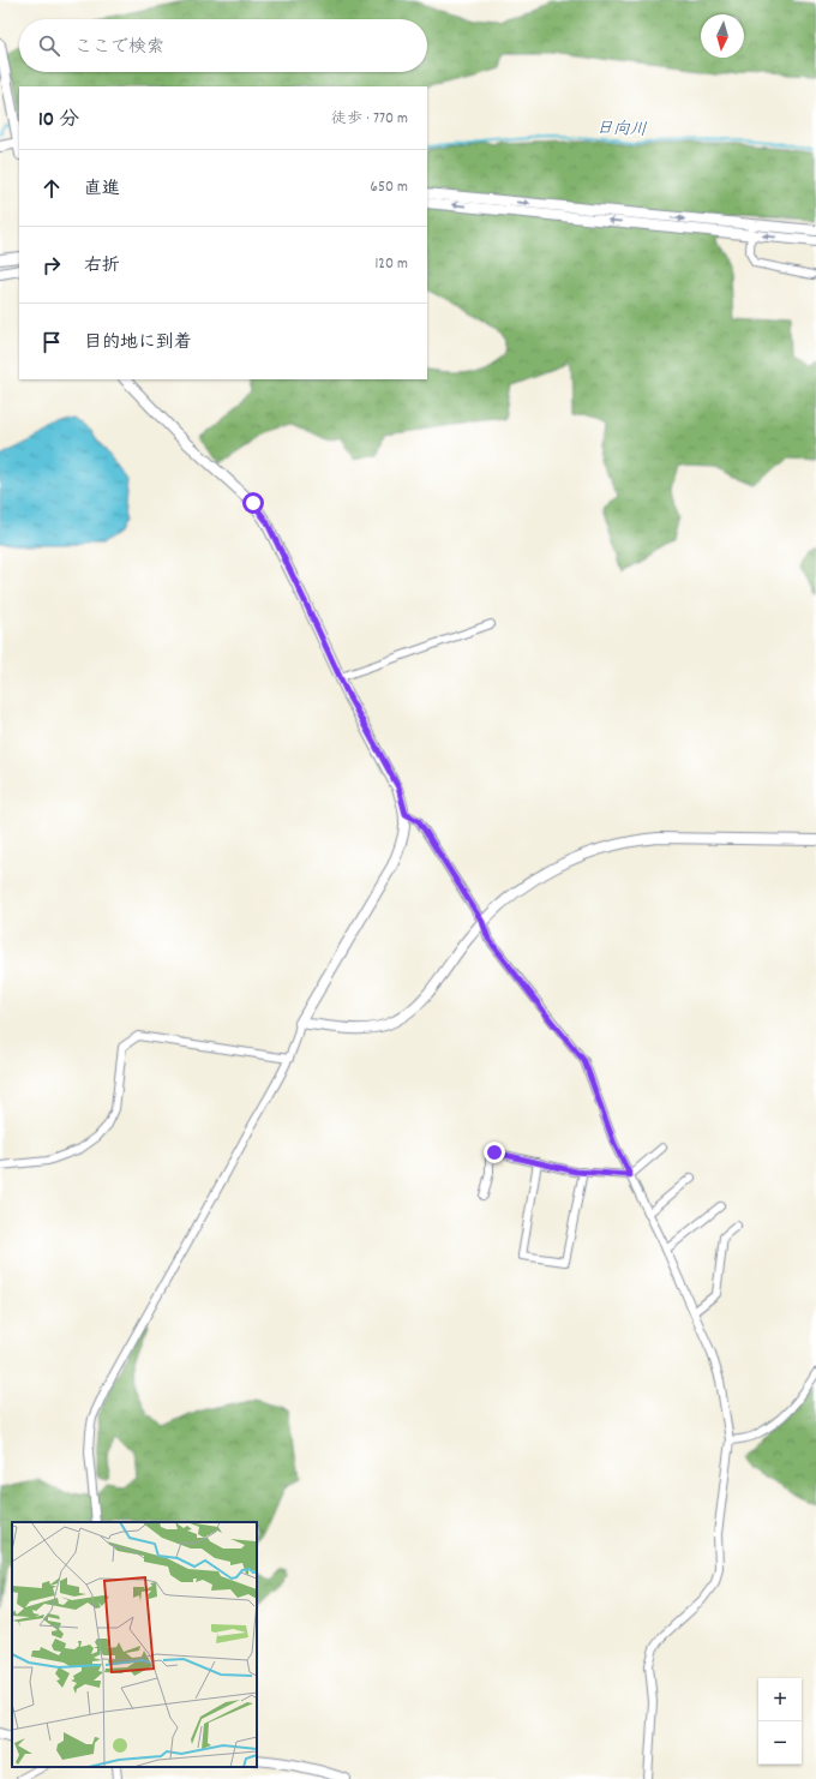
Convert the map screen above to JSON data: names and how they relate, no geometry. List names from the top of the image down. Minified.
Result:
{"water":["日向川"],"north":"bottom","page":{"search":"ここで検索","heading":["10 分","徒歩 · 770 m"],"list":[["直進","650 m"],["右折","120 m"],"目的地に到着"],"map_buttons":["+","−"]}}
